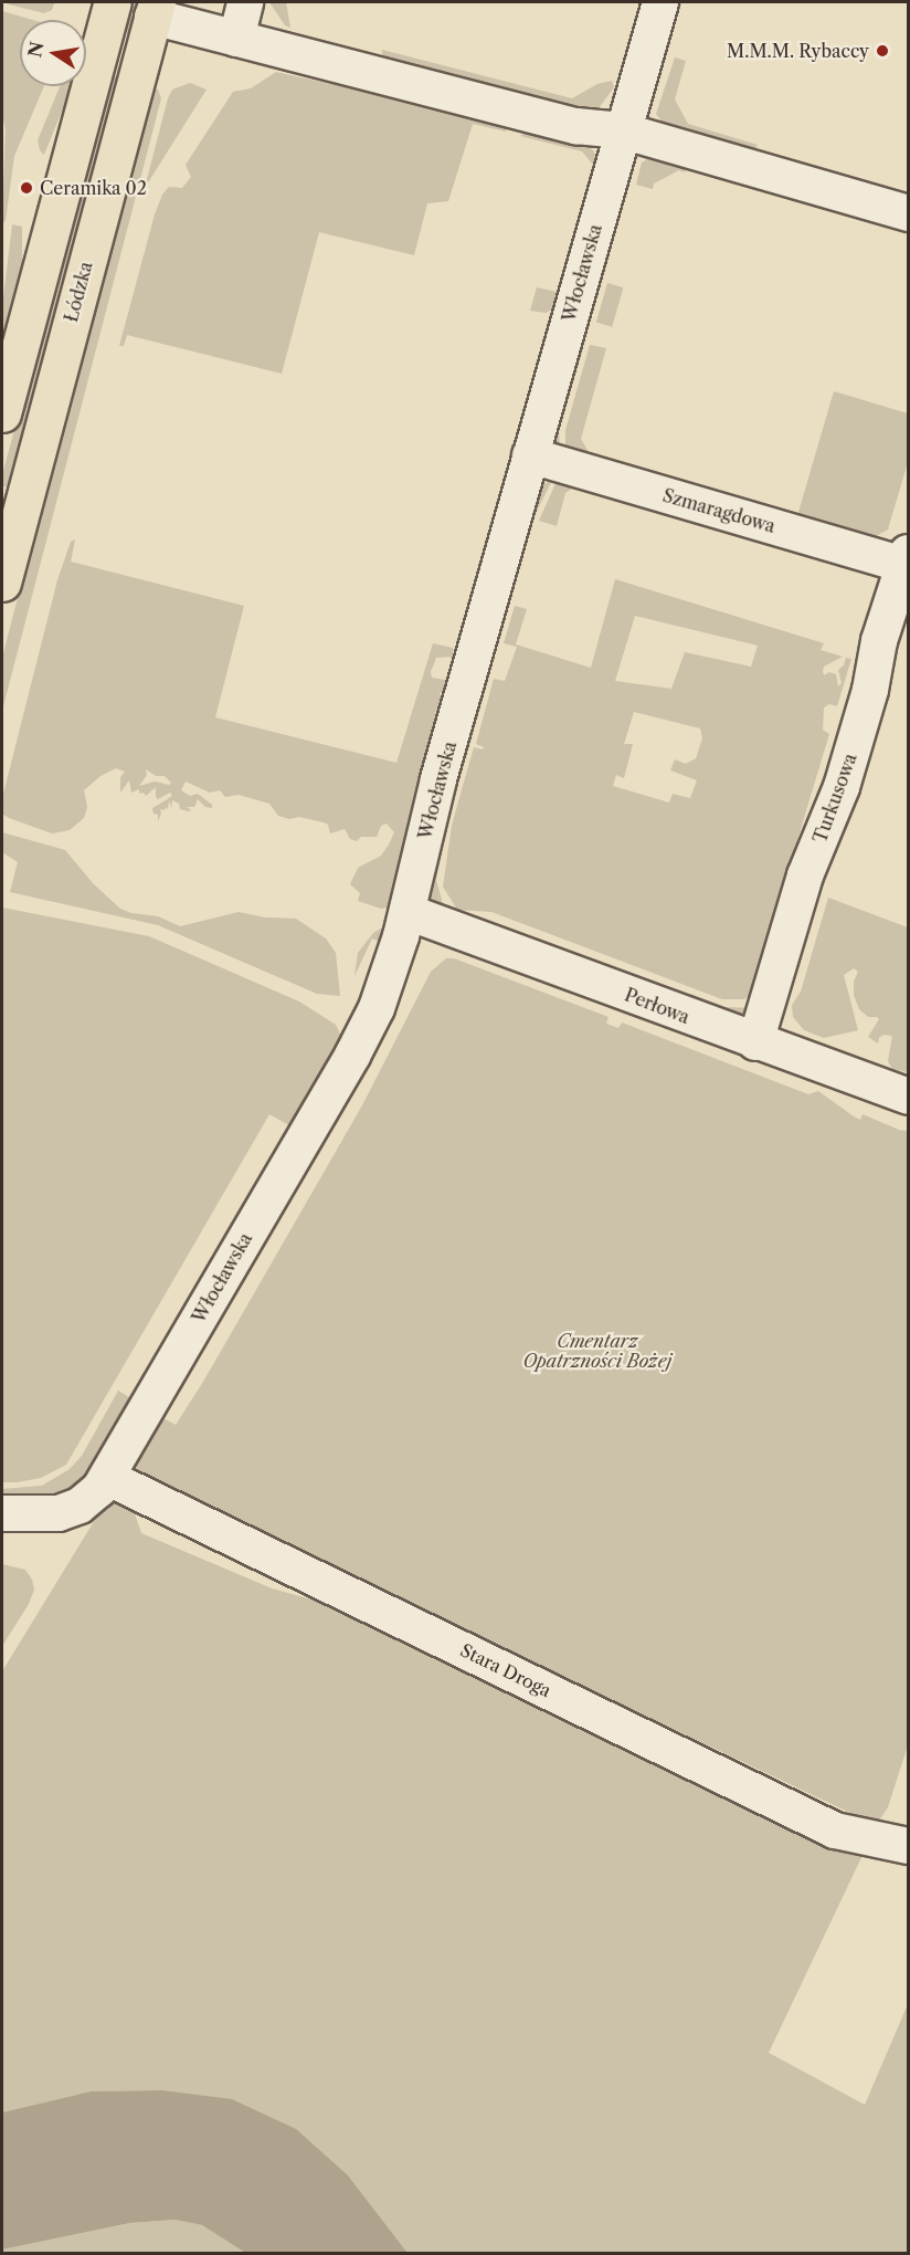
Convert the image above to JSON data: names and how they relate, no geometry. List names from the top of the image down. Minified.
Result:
{"streets":{"main road":["Łódzka"],"street":["Włocławska","Szmaragdowa","Turkusowa","Perłowa","Stara Droga"]},"crossings":[["Włocławska","Szmaragdowa"],["Włocławska","Perłowa"],["Włocławska","Stara Droga"],["Szmaragdowa","Turkusowa"],["Turkusowa","Perłowa"]],"parks":["Cmentarz Opatrzności Bożej"],"places":["M.M.M. Rybaccy","Ceramika 02"],"north":"left"}
